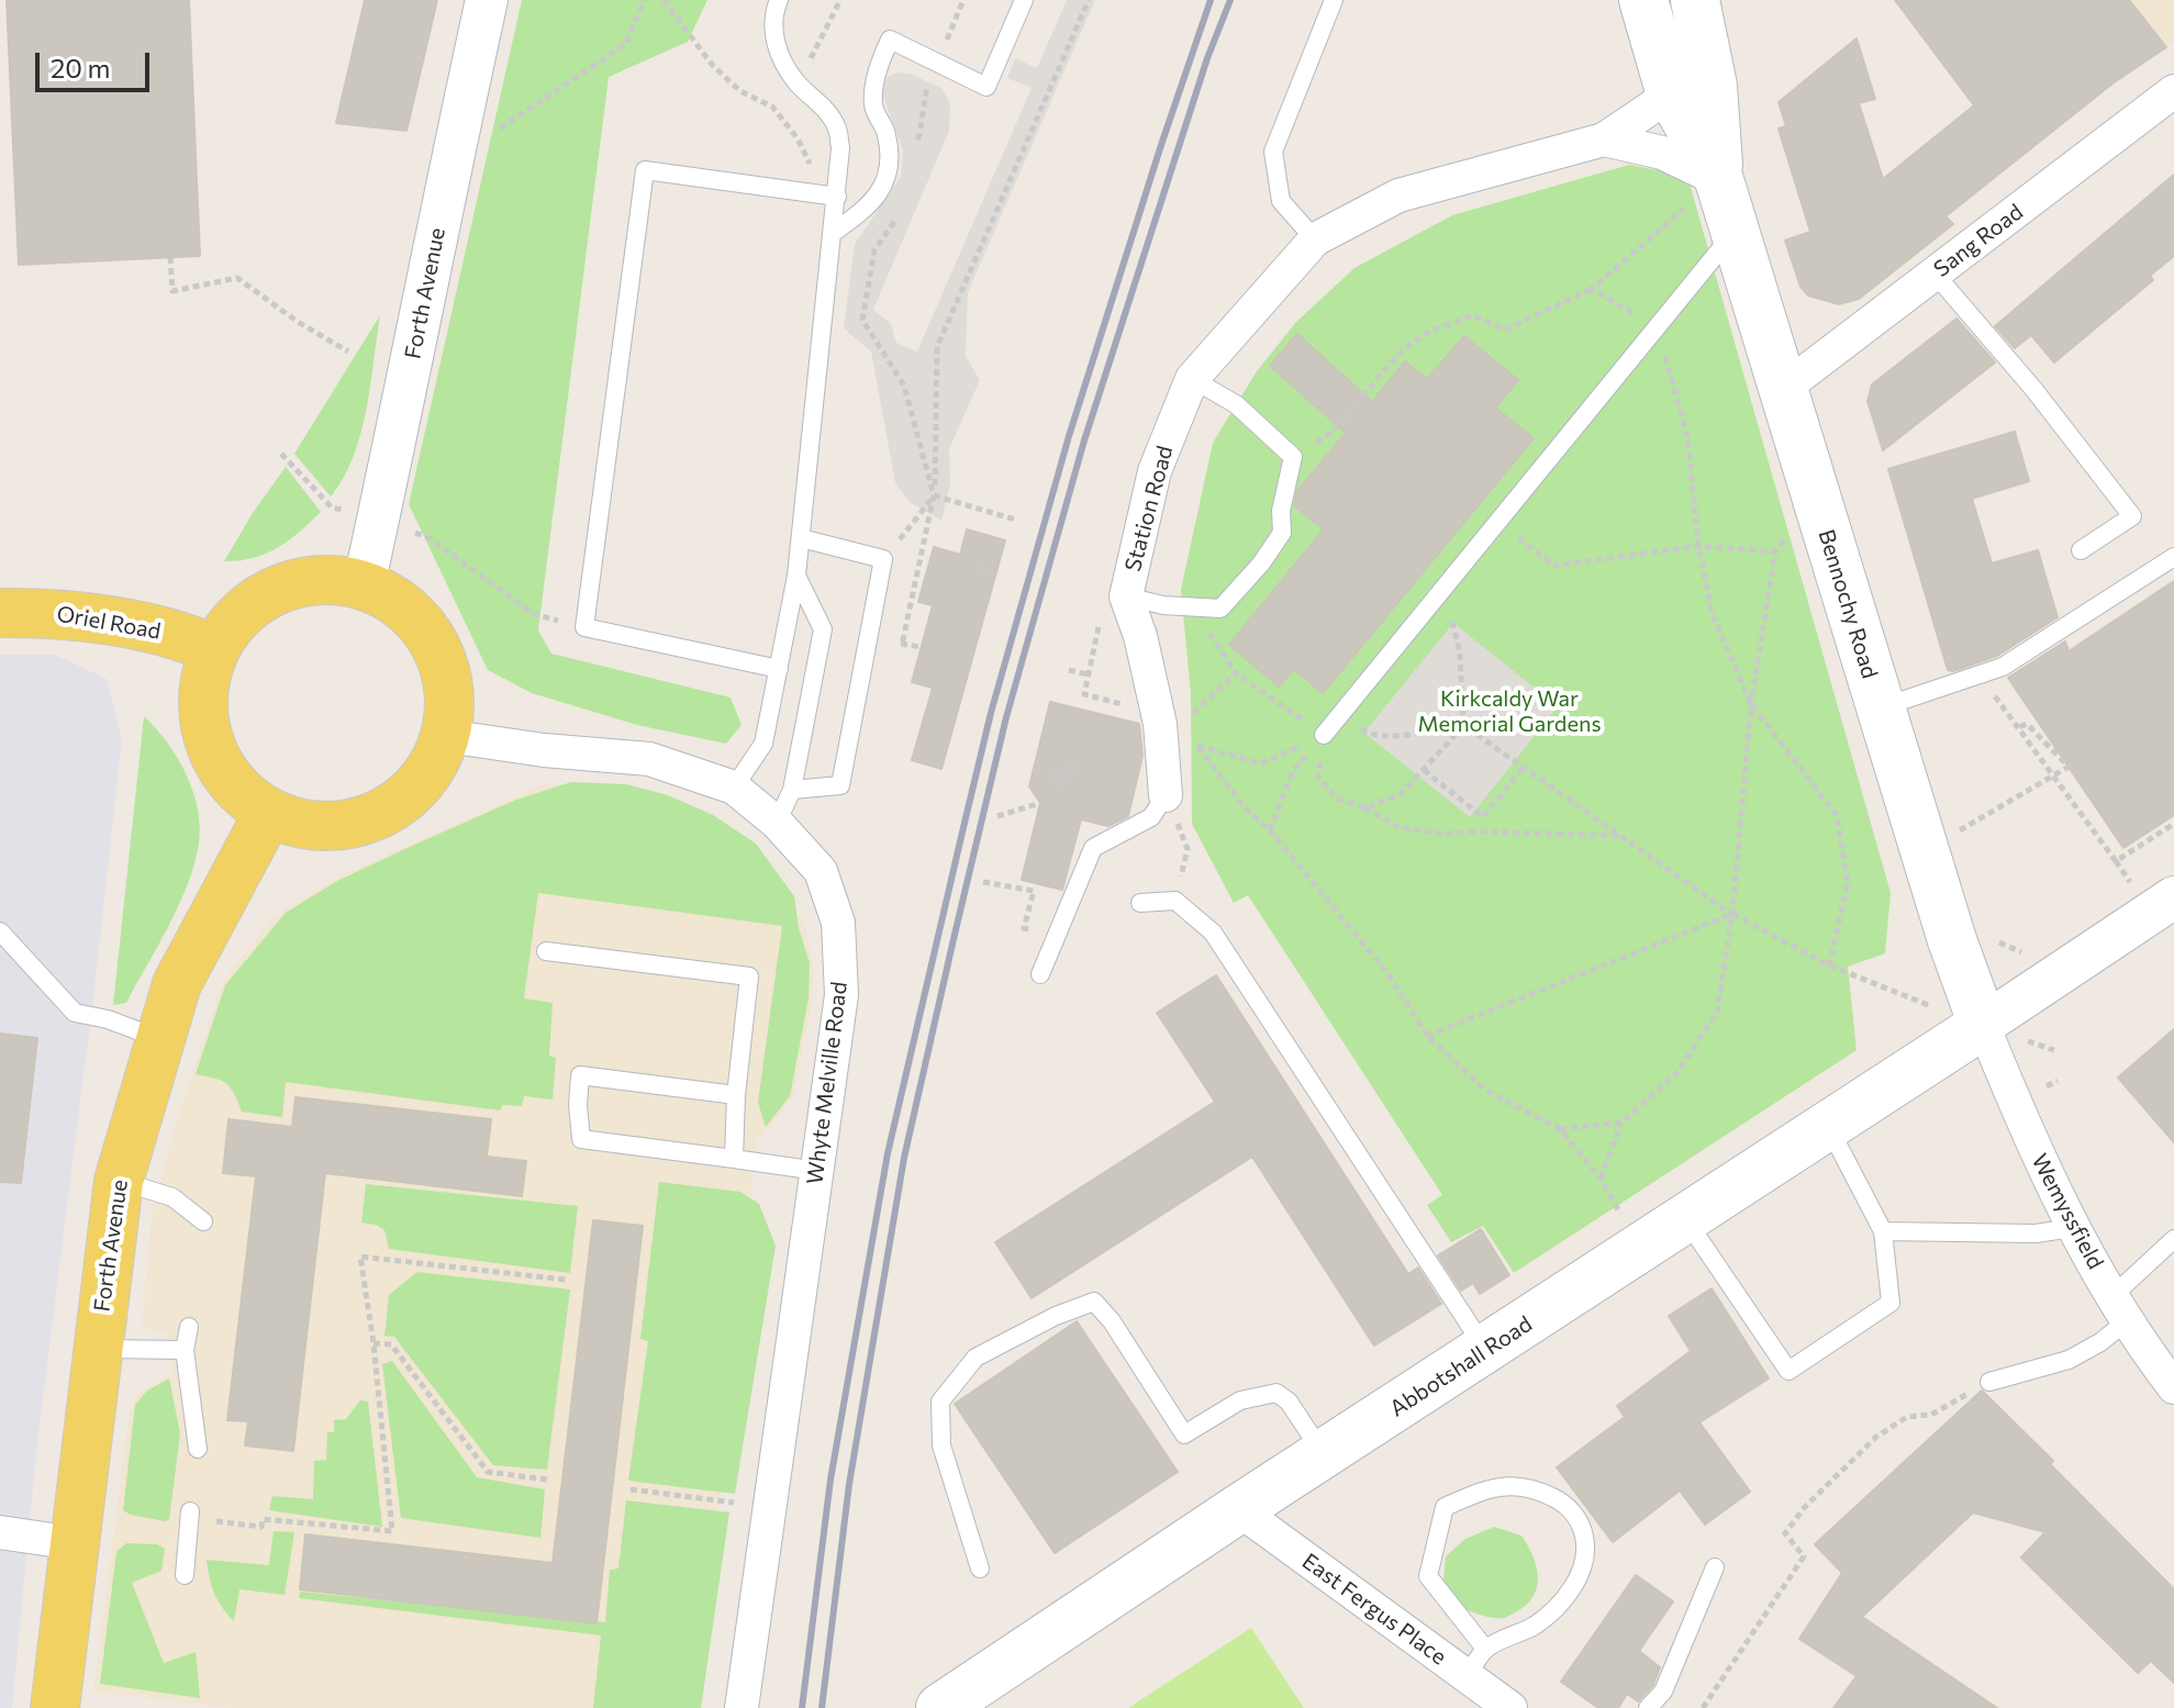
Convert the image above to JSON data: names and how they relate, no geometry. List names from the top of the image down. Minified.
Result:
{"streets":{"main road":["Forth Avenue","Bennochy Road","Oriel Road","Abbotshall Road"],"street":["Sang Road","Station Road","Whyte Melville Road","Wemyssfield","East Fergus Place"]},"crossings":[["Sang Road","Bennochy Road"],["Forth Avenue","Oriel Road"],["Forth Avenue","Whyte Melville Road"],["Station Road","Bennochy Road"],["Bennochy Road","Wemyssfield"],["Bennochy Road","Abbotshall Road"],["Oriel Road","Whyte Melville Road"],["Wemyssfield","Abbotshall Road"],["Abbotshall Road","East Fergus Place"]],"parks":["Kirkcaldy War Memorial Gardens"],"scale_bar":"20 m"}
